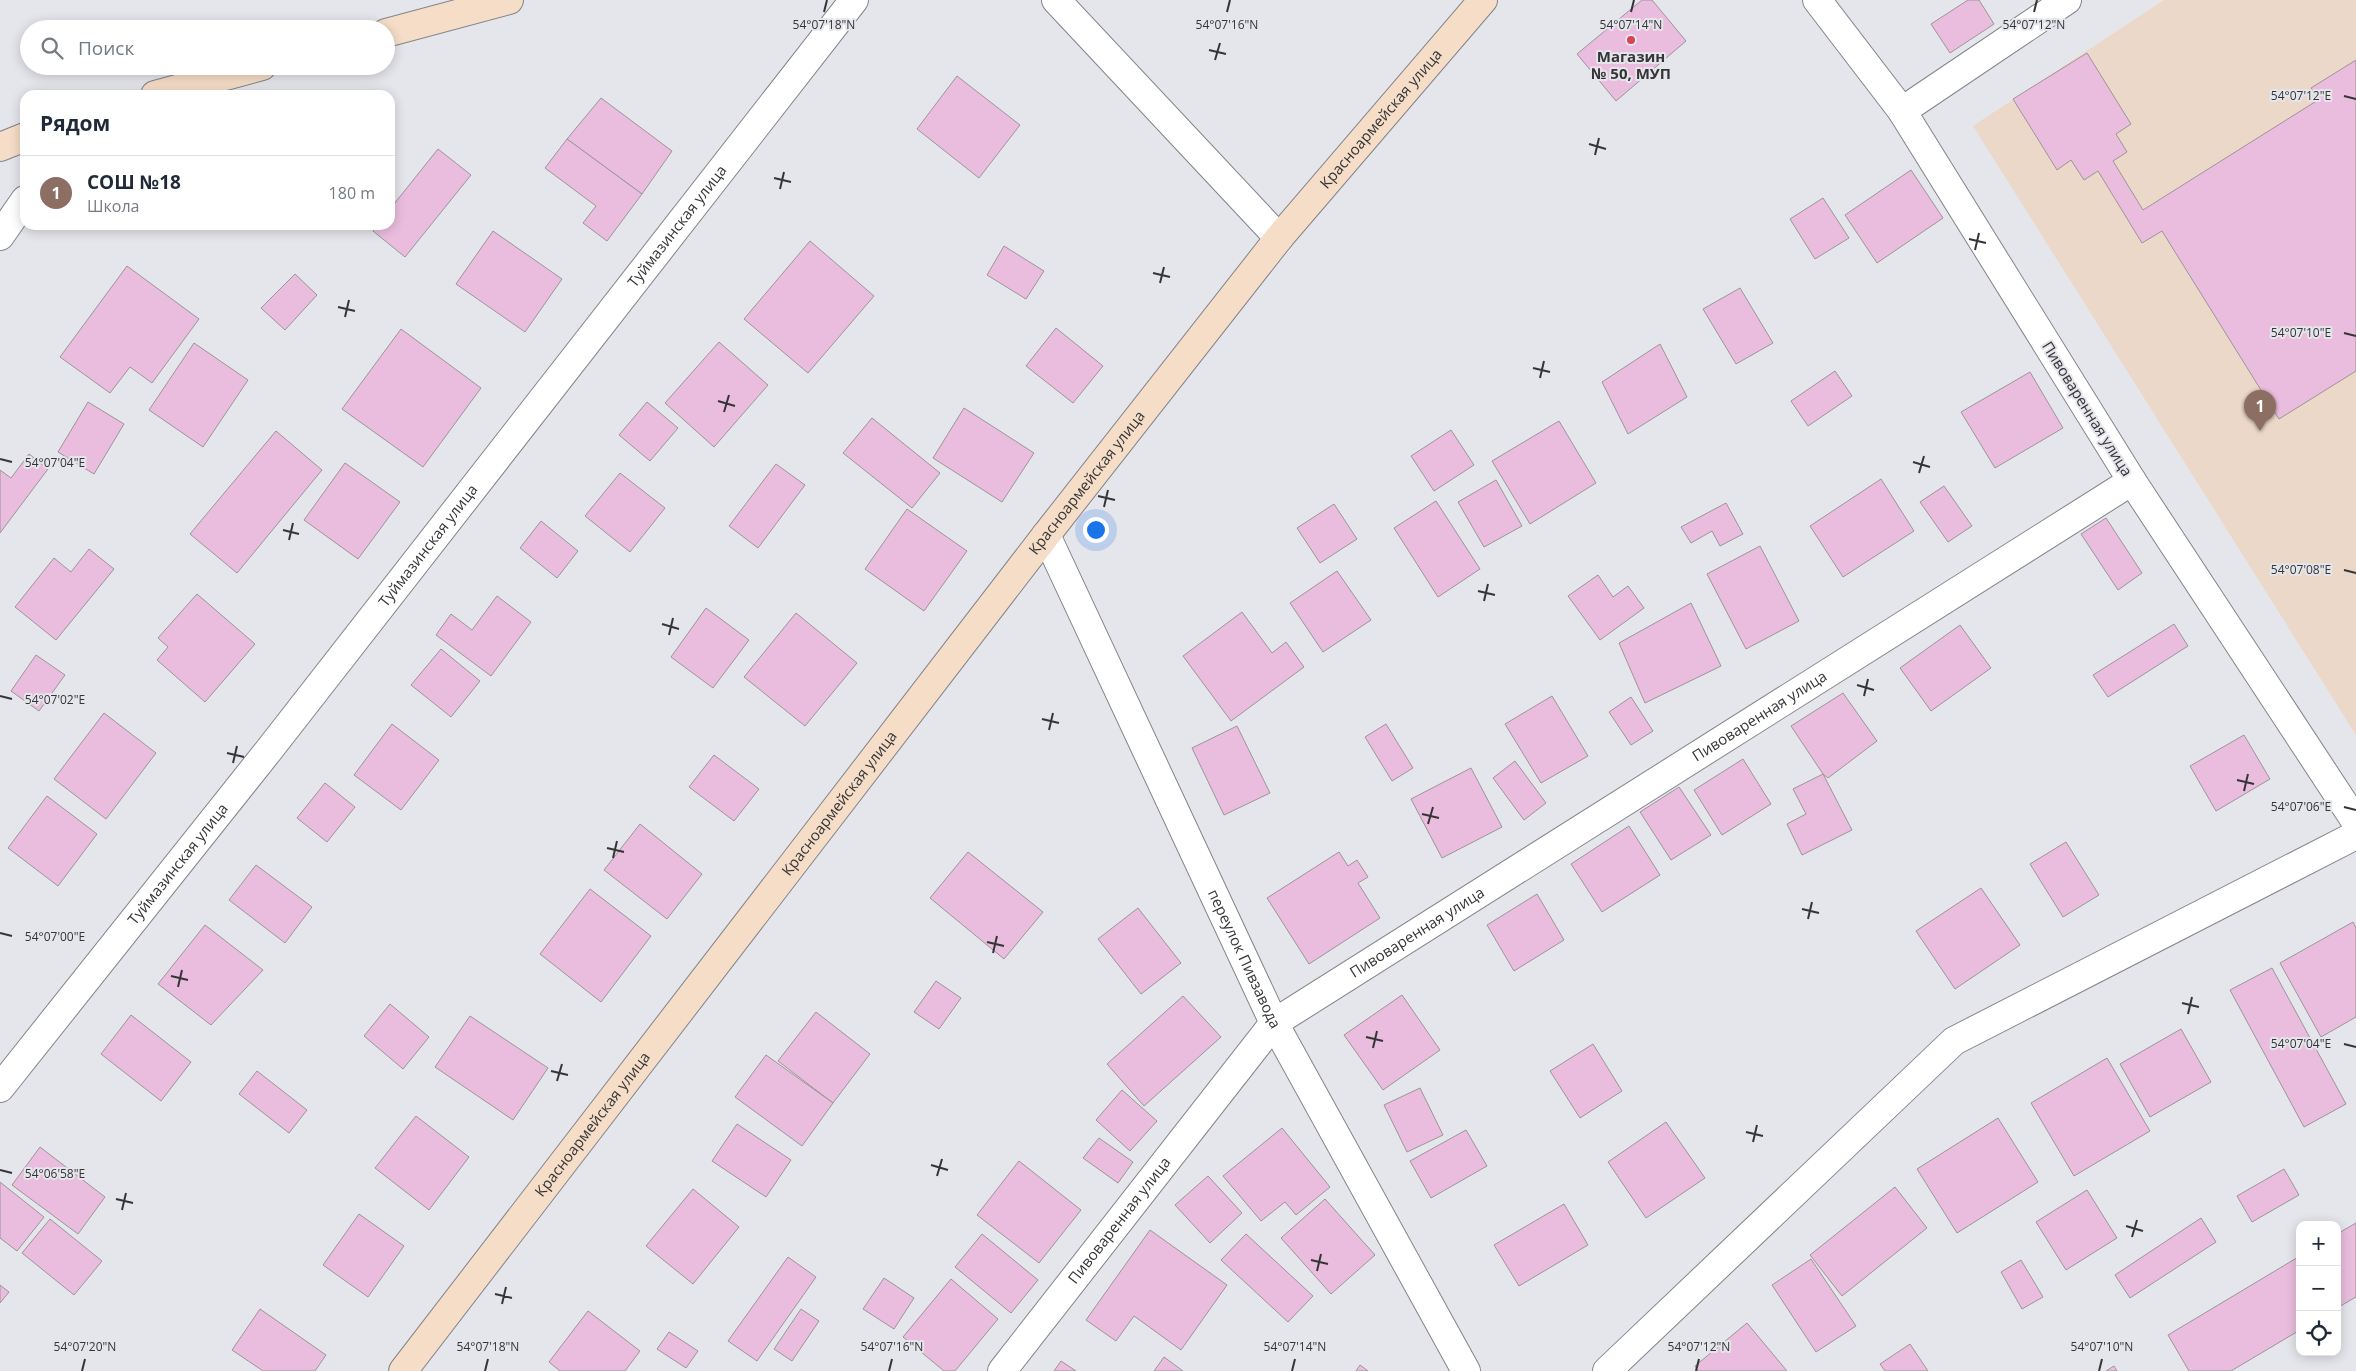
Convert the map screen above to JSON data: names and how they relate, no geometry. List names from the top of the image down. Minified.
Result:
{"streets":{"main road":["Красноармейская улица"],"street":["Туймазинская улица","Пивоваренная улица","переулок Пивзавода"]},"crossings":[["Красноармейская улица","переулок Пивзавода"],["Пивоваренная улица","переулок Пивзавода"]],"places":["Магазин № 50, МУП"],"page":{"search":"Поиск","heading":"Рядом","list":[{"mark":"1","name":"СОШ №18","note":"Школа","value":"180 m"}],"pins":"1","map_buttons":["+","−"]},"coordinates":["54°07'18\"N","54°07'16\"N","54°07'14\"N","54°07'12\"N","54°07'12\"E","54°07'10\"E","54°07'04\"E","54°07'08\"E","54°07'02\"E","54°07'06\"E","54°07'00\"E","54°06'58\"E","54°07'20\"N","54°07'10\"N"]}
